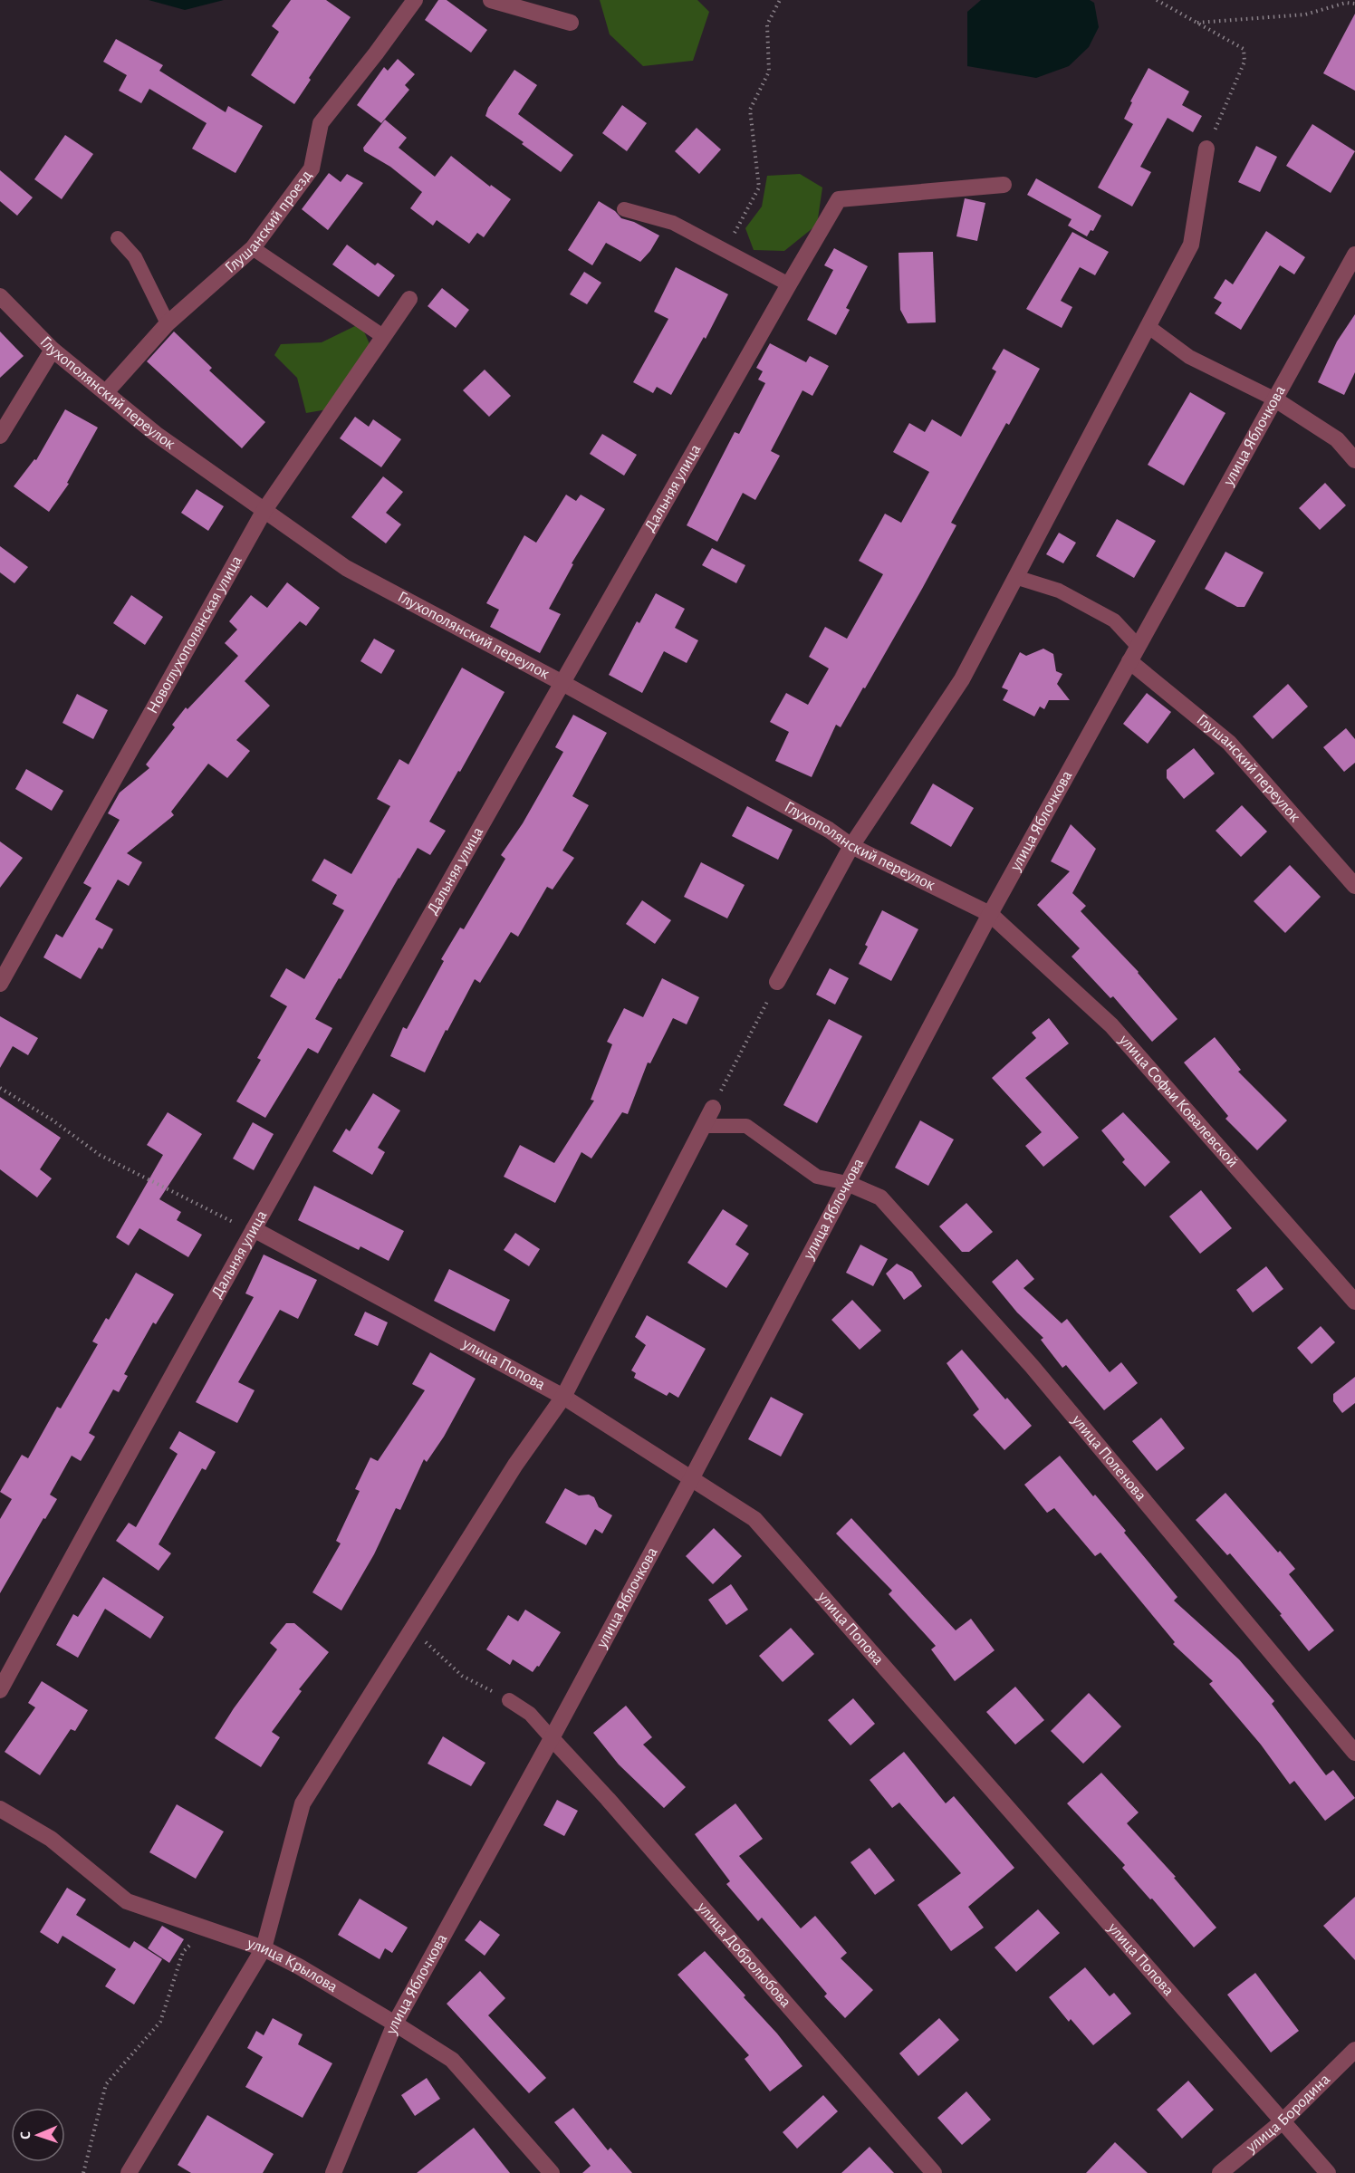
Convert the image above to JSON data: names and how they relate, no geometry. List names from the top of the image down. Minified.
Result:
{"streets":{"street":["Глушанский проезд","Глухополянский переулок","улица Яблочкова","Дальняя улица","Новоглухополянская улица","Глушанский переулок","улица Софьи Ковалевской","улица Попова","улица Поленова","улица Добролюбова","улица Крылова","улица Бородина"]},"crossings":[["Глушанский проезд","Глухополянский переулок"],["Глухополянский переулок","улица Яблочкова"],["Глухополянский переулок","Дальняя улица"],["Глухополянский переулок","Новоглухополянская улица"],["Глухополянский переулок","улица Софьи Ковалевской"],["улица Яблочкова","Глушанский переулок"],["улица Яблочкова","улица Софьи Ковалевской"],["улица Яблочкова","улица Попова"],["улица Яблочкова","улица Поленова"],["улица Яблочкова","улица Добролюбова"],["улица Яблочкова","улица Крылова"],["Дальняя улица","улица Попова"],["улица Попова","улица Бородина"]],"north":"left"}
